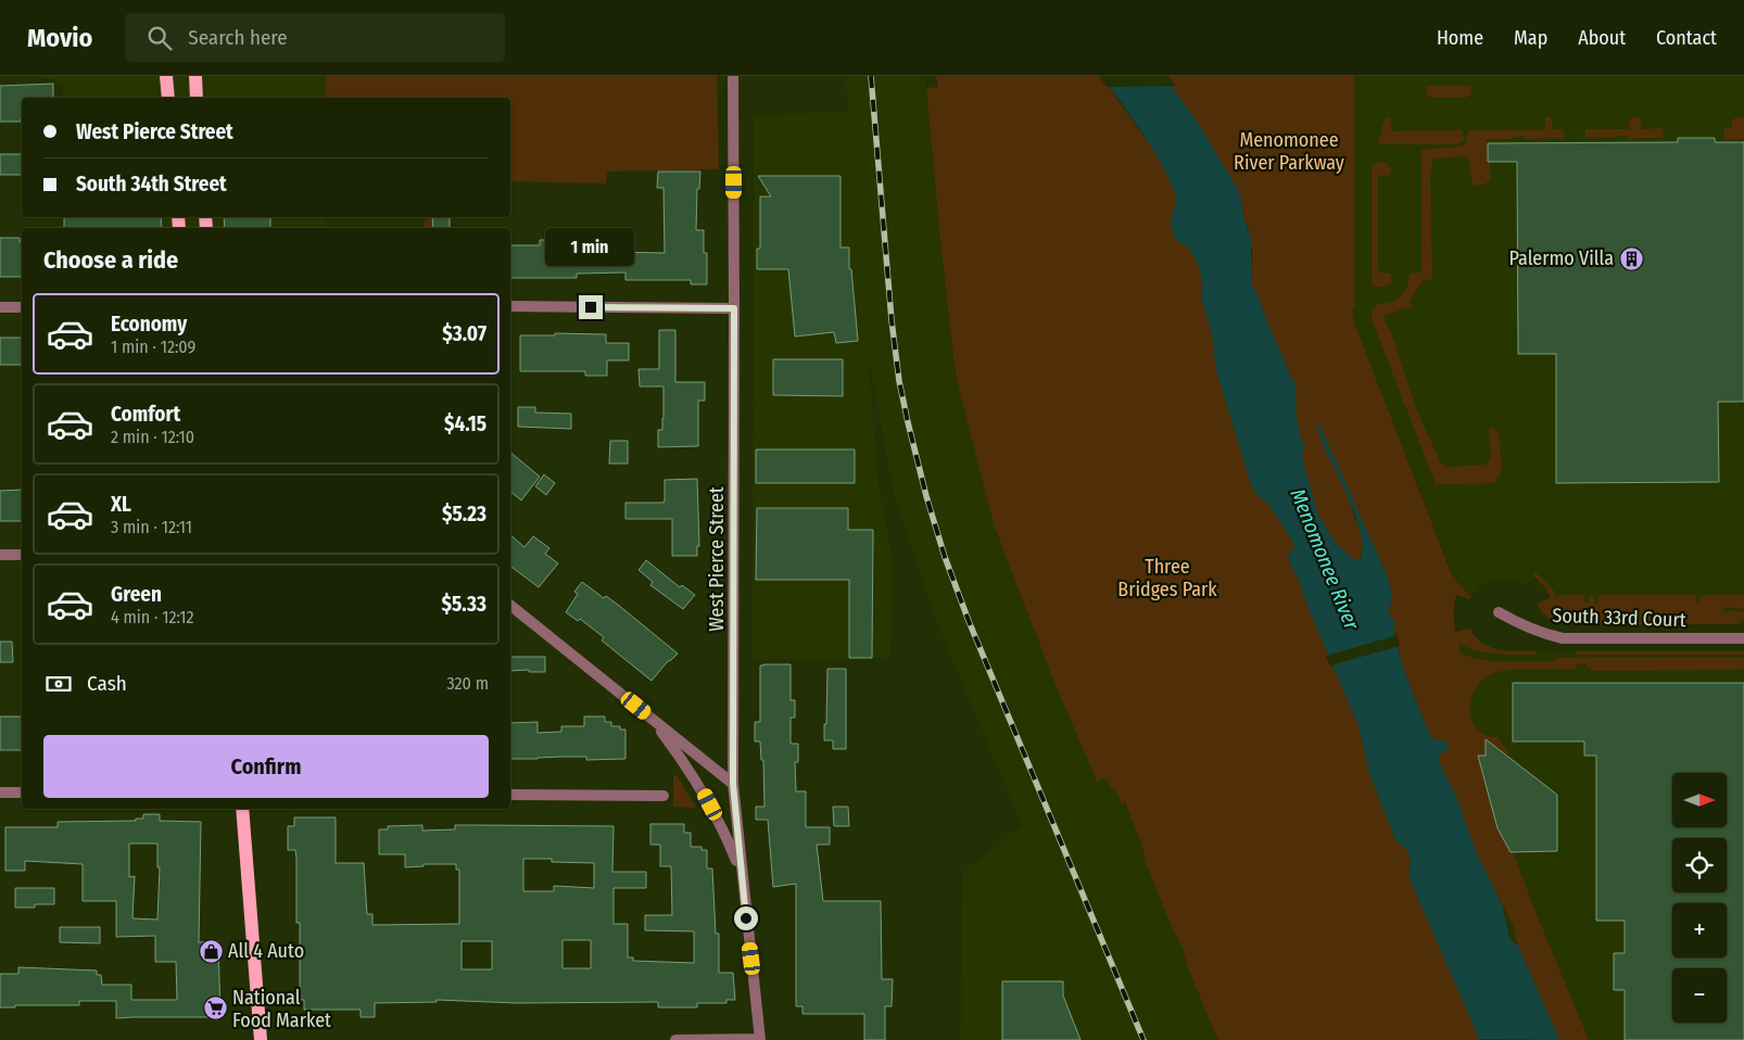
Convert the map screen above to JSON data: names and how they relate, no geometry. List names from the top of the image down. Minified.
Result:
{"streets":{"street":["West Pierce Street","South 33rd Court"]},"water":["Menomonee River"],"parks":["Menomonee River Parkway","Three Bridges Park"],"places":{"building":["Palermo Villa"],"shop":["All 4 Auto"],"supermarket":["National Food Market"]},"north":"right","page":{"header":"Movio","search":"Search here","nav":["Home","Map","About","Contact"],"banner":["West Pierce Street","South 34th Street"],"bubble":"1 min","heading":"Choose a ride","list":[{"name":"Economy","note":"1 min · 12:09","value":"$3.07"},{"name":"Comfort","note":"2 min · 12:10","value":"$4.15"},{"name":"XL","note":"3 min · 12:11","value":"$5.23"},{"name":"Green","note":"4 min · 12:12","value":"$5.33"}],"pay":["Cash","320 m"],"buttons":"Confirm","map_buttons":["+","−"]}}
